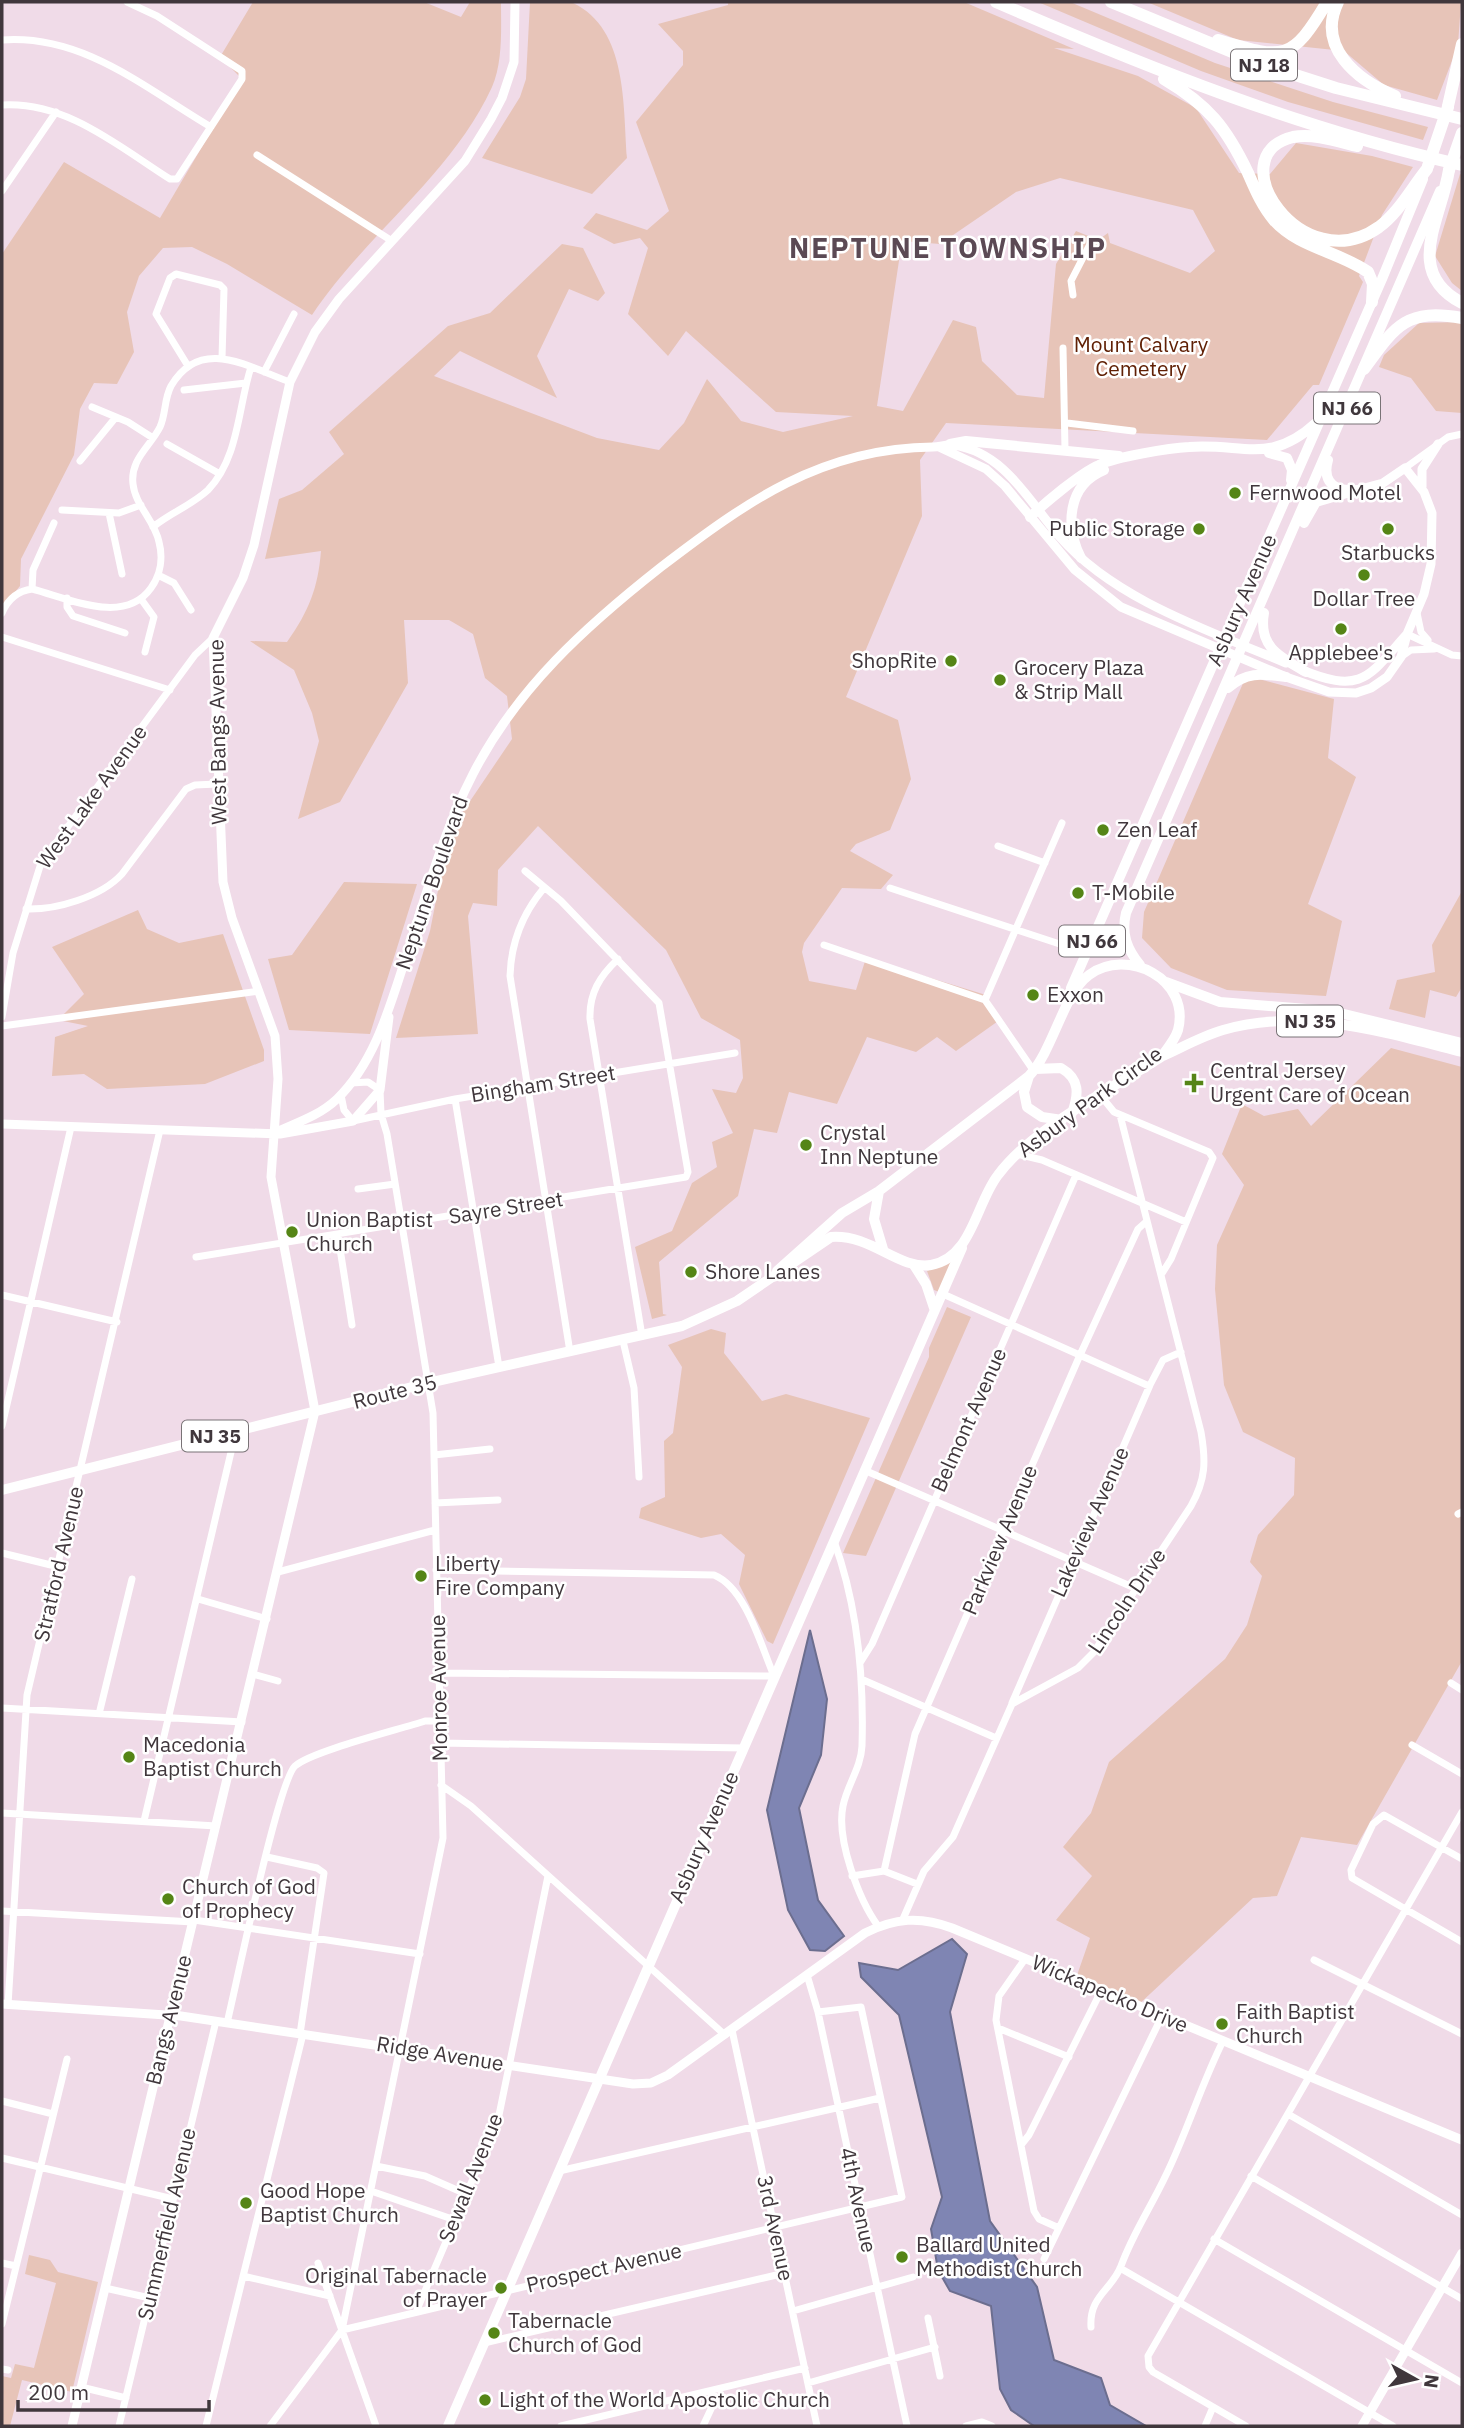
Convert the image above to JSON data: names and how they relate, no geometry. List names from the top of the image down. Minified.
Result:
{"streets":{"highway":["NJ 18","NJ 66","Asbury Avenue"],"main road":["NJ 35","Asbury Park Circle","Route 35"],"street":["West Bangs Avenue","West Lake Avenue","Neptune Boulevard","Bingham Street","Sayre Street","Belmont Avenue","Lakeview Avenue","Parkview Avenue","Stratford Avenue","Lincoln Drive","Monroe Avenue","Wickapecko Drive","Bangs Avenue","Ridge Avenue","Sewall Avenue","4th Avenue","Summerfield Avenue","3rd Avenue","Prospect Avenue"]},"crossings":[["NJ 66","Asbury Avenue"],["NJ 66","NJ 35"],["Asbury Avenue","Neptune Boulevard"],["Asbury Avenue","NJ 35"],["Asbury Avenue","Asbury Park Circle"],["Asbury Avenue","Ridge Avenue"],["Asbury Avenue","Prospect Avenue"],["West Bangs Avenue","West Lake Avenue"],["West Bangs Avenue","Neptune Boulevard"],["West Bangs Avenue","Bingham Street"],["West Bangs Avenue","Sayre Street"],["West Bangs Avenue","Route 35"],["West Bangs Avenue","Bangs Avenue"],["Neptune Boulevard","Bingham Street"],["Neptune Boulevard","Stratford Avenue"],["Neptune Boulevard","Monroe Avenue"],["NJ 35","Asbury Park Circle"],["NJ 35","Route 35"],["Bingham Street","Sayre Street"],["Bingham Street","Monroe Avenue"],["Sayre Street","Monroe Avenue"],["Route 35","Stratford Avenue"],["Route 35","Monroe Avenue"],["Route 35","Bangs Avenue"],["Lakeview Avenue","Lincoln Drive"],["Parkview Avenue","Lincoln Drive"],["Stratford Avenue","Ridge Avenue"],["Monroe Avenue","Ridge Avenue"],["Monroe Avenue","Prospect Avenue"],["Wickapecko Drive","Ridge Avenue"],["Bangs Avenue","Ridge Avenue"],["Ridge Avenue","Sewall Avenue"],["Ridge Avenue","4th Avenue"],["Ridge Avenue","Summerfield Avenue"],["Ridge Avenue","3rd Avenue"],["Sewall Avenue","Prospect Avenue"],["4th Avenue","Prospect Avenue"],["3rd Avenue","Prospect Avenue"]],"districts":["NEPTUNE TOWNSHIP"],"parks":["Mount Calvary Cemetery"],"places":{"other":["Fernwood Motel","Public Storage","Starbucks","Dollar Tree","Applebee's","ShopRite","Grocery Plaza & Strip Mall","Zen Leaf","T-Mobile","Exxon","Crystal Inn Neptune","Union Baptist Church","Shore Lanes","Liberty Fire Company","Macedonia Baptist Church","Church of God of Prophecy","Faith Baptist Church","Good Hope Baptist Church","Ballard United Methodist Church","Original Tabernacle of Prayer","Tabernacle Church of God","Light of the World Apostolic Church"],"health":["Central Jersey Urgent Care of Ocean"]},"scale_bar":"200 m","north":"right"}
